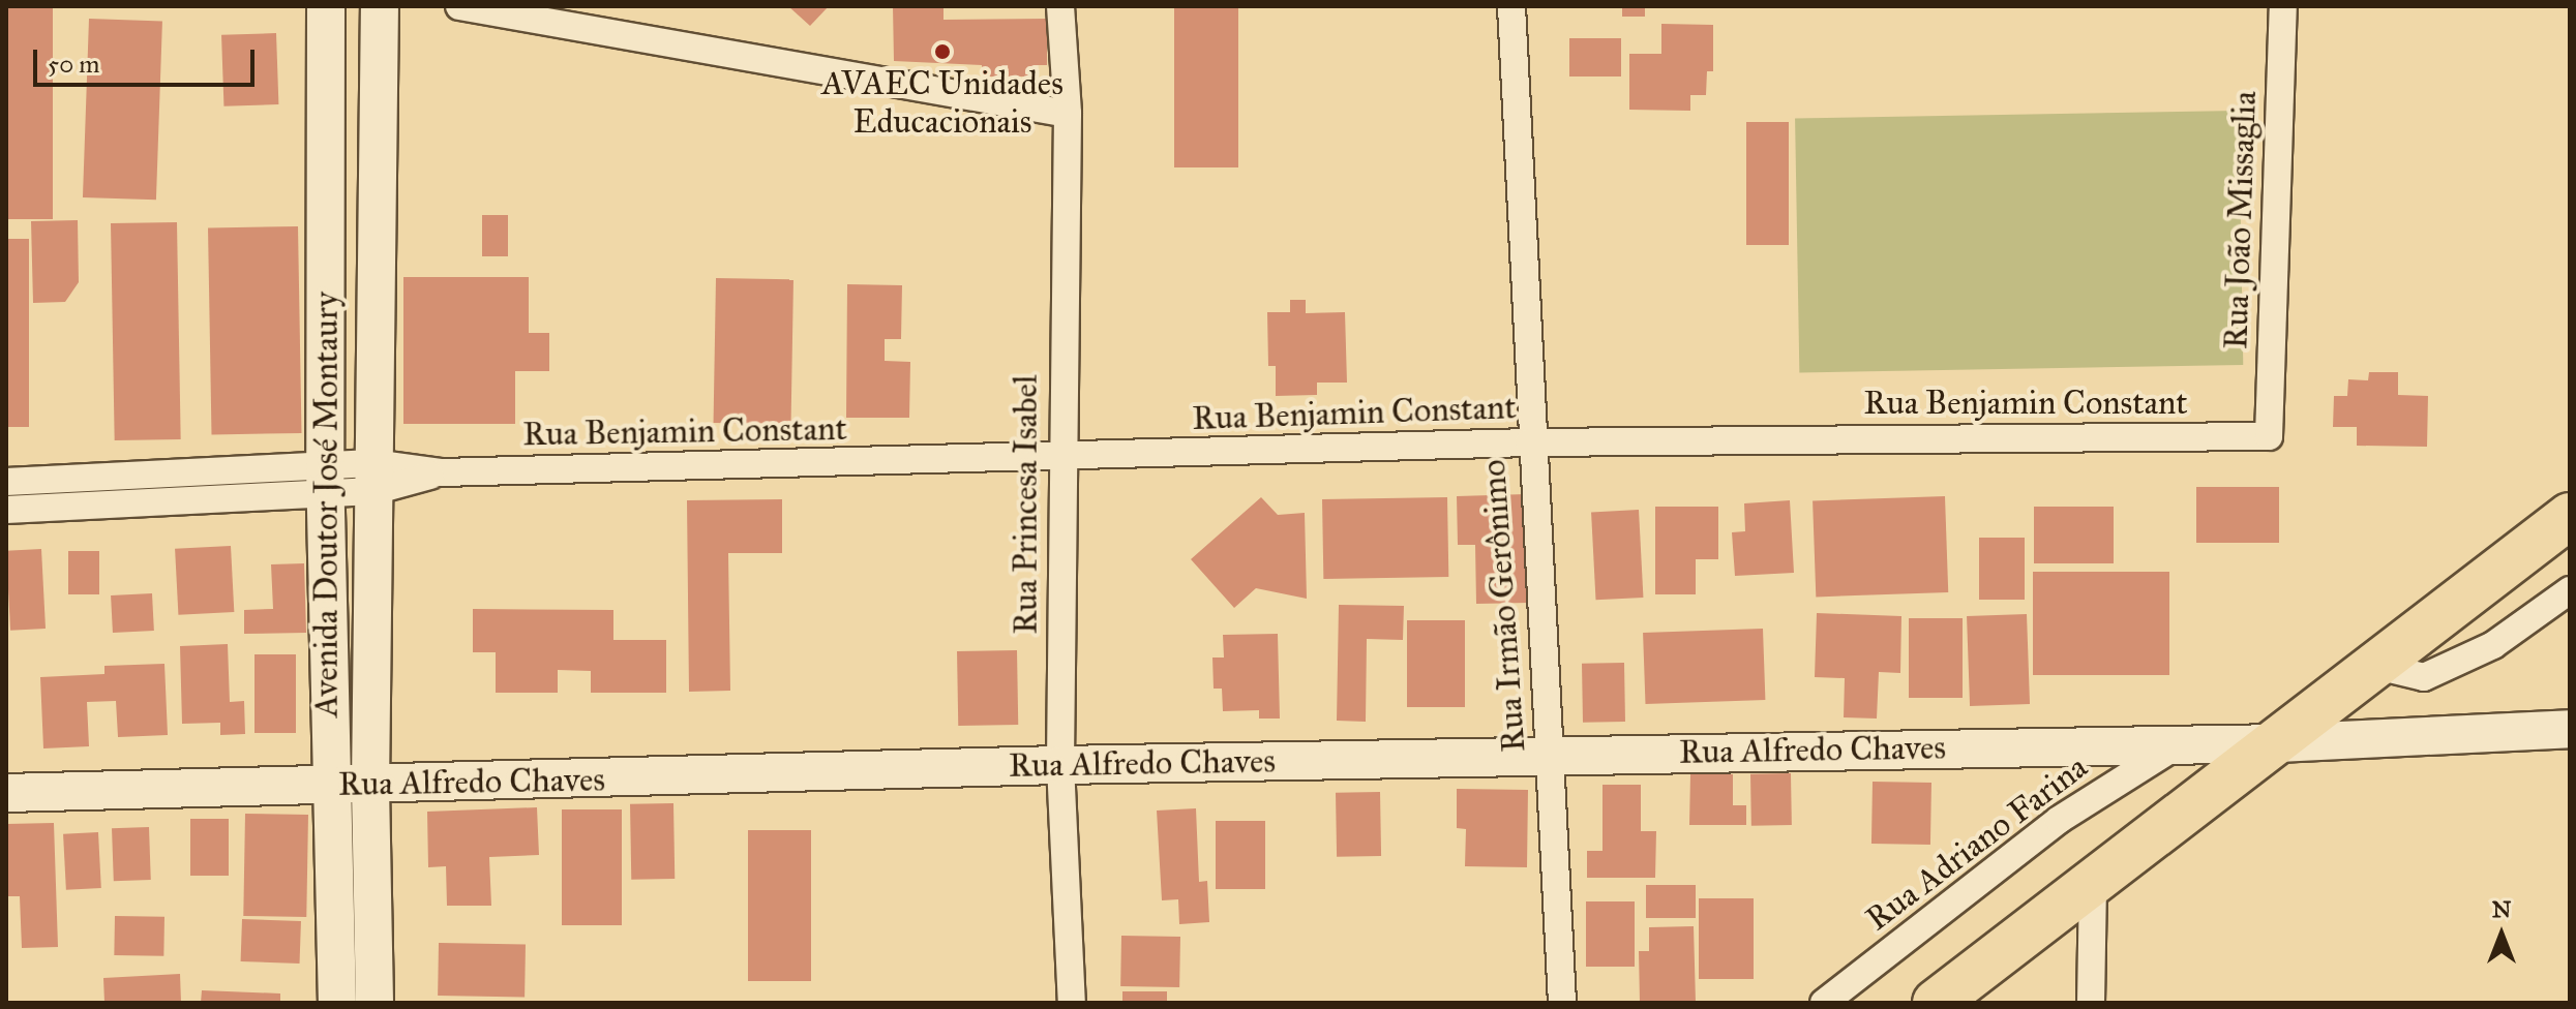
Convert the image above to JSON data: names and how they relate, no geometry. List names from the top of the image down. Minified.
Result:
{"streets":{"street":["Rua João Missaglia","Rua Benjamin Constant","Avenida Doutor José Montaury","Rua Princesa Isabel","Rua Irmão Gerônimo","Rua Alfredo Chaves","Rua Adriano Farina"]},"crossings":[["Rua João Missaglia","Rua Benjamin Constant"],["Rua Benjamin Constant","Avenida Doutor José Montaury"],["Rua Benjamin Constant","Rua Princesa Isabel"],["Rua Benjamin Constant","Rua Irmão Gerônimo"],["Avenida Doutor José Montaury","Rua Alfredo Chaves"],["Rua Princesa Isabel","Rua Alfredo Chaves"],["Rua Irmão Gerônimo","Rua Alfredo Chaves"],["Rua Alfredo Chaves","Rua Adriano Farina"]],"places":["AVAEC Unidades Educacionais"],"scale_bar":"50 m","north":"top"}
